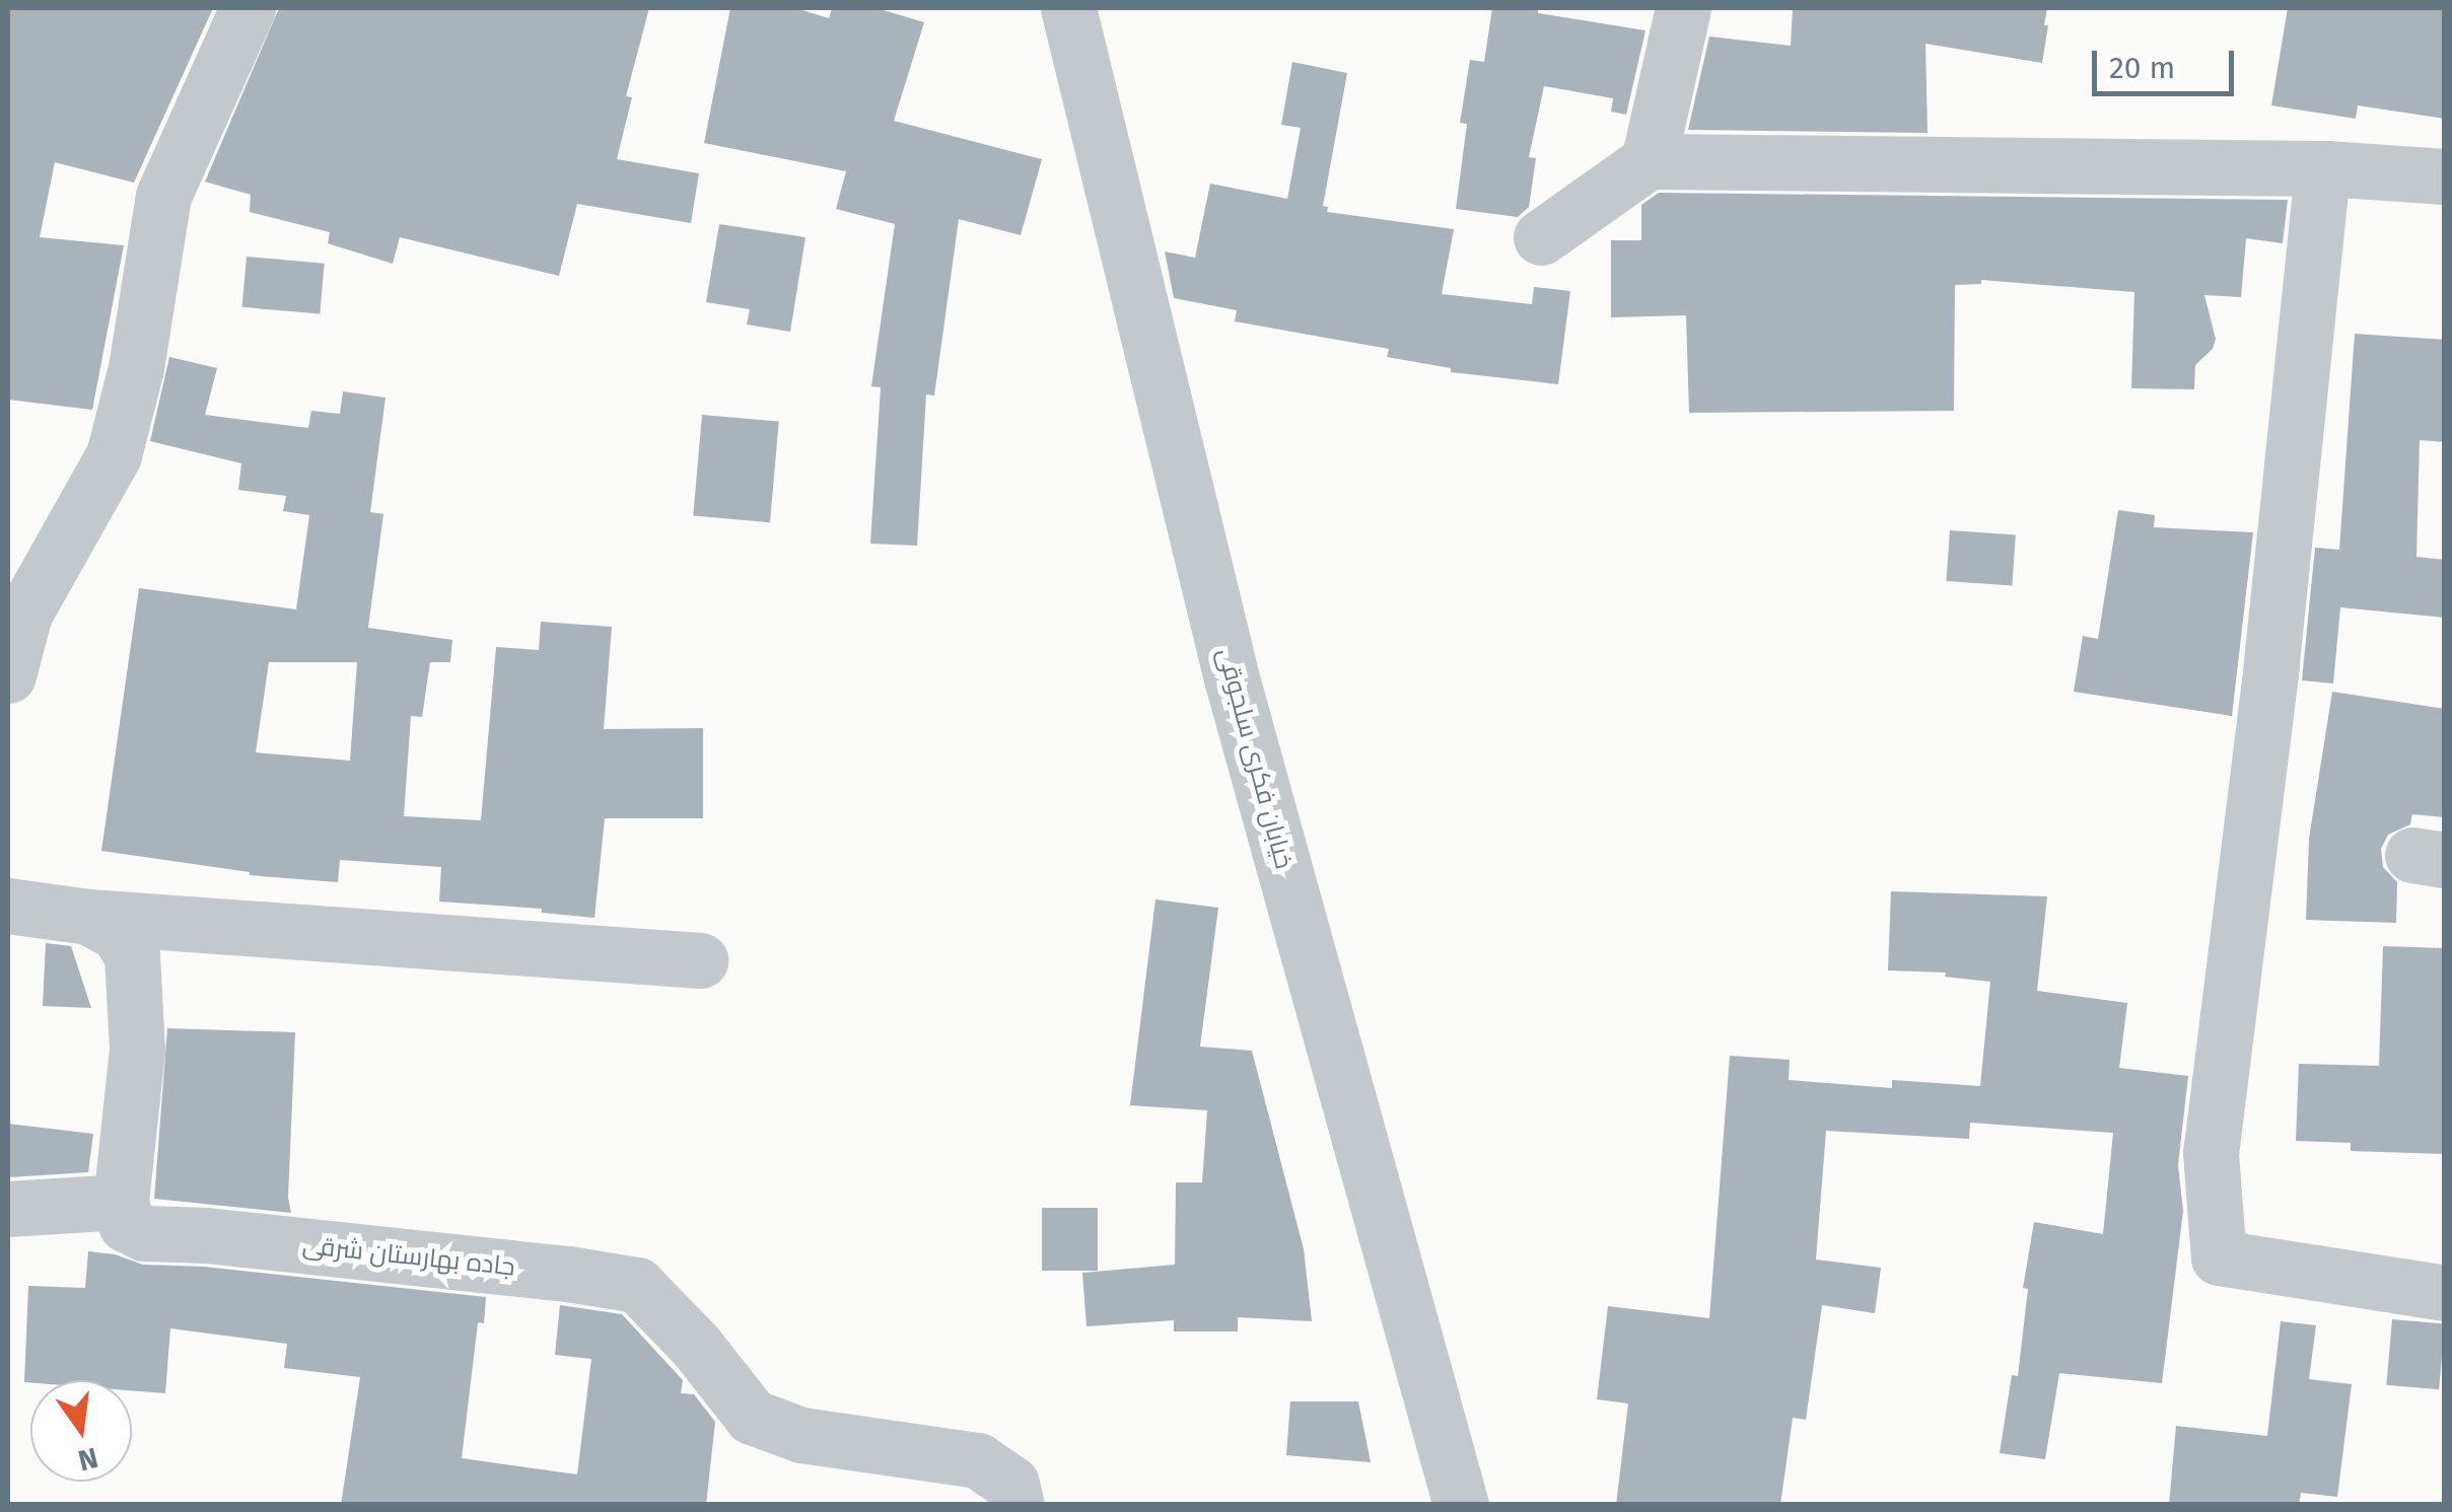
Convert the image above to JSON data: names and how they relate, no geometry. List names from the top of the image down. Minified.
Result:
{"streets":{"street":["خیابان فکری سلجوقی","جاده بهارستان شرقی"]},"scale_bar":"20 m","north":"bottom"}
